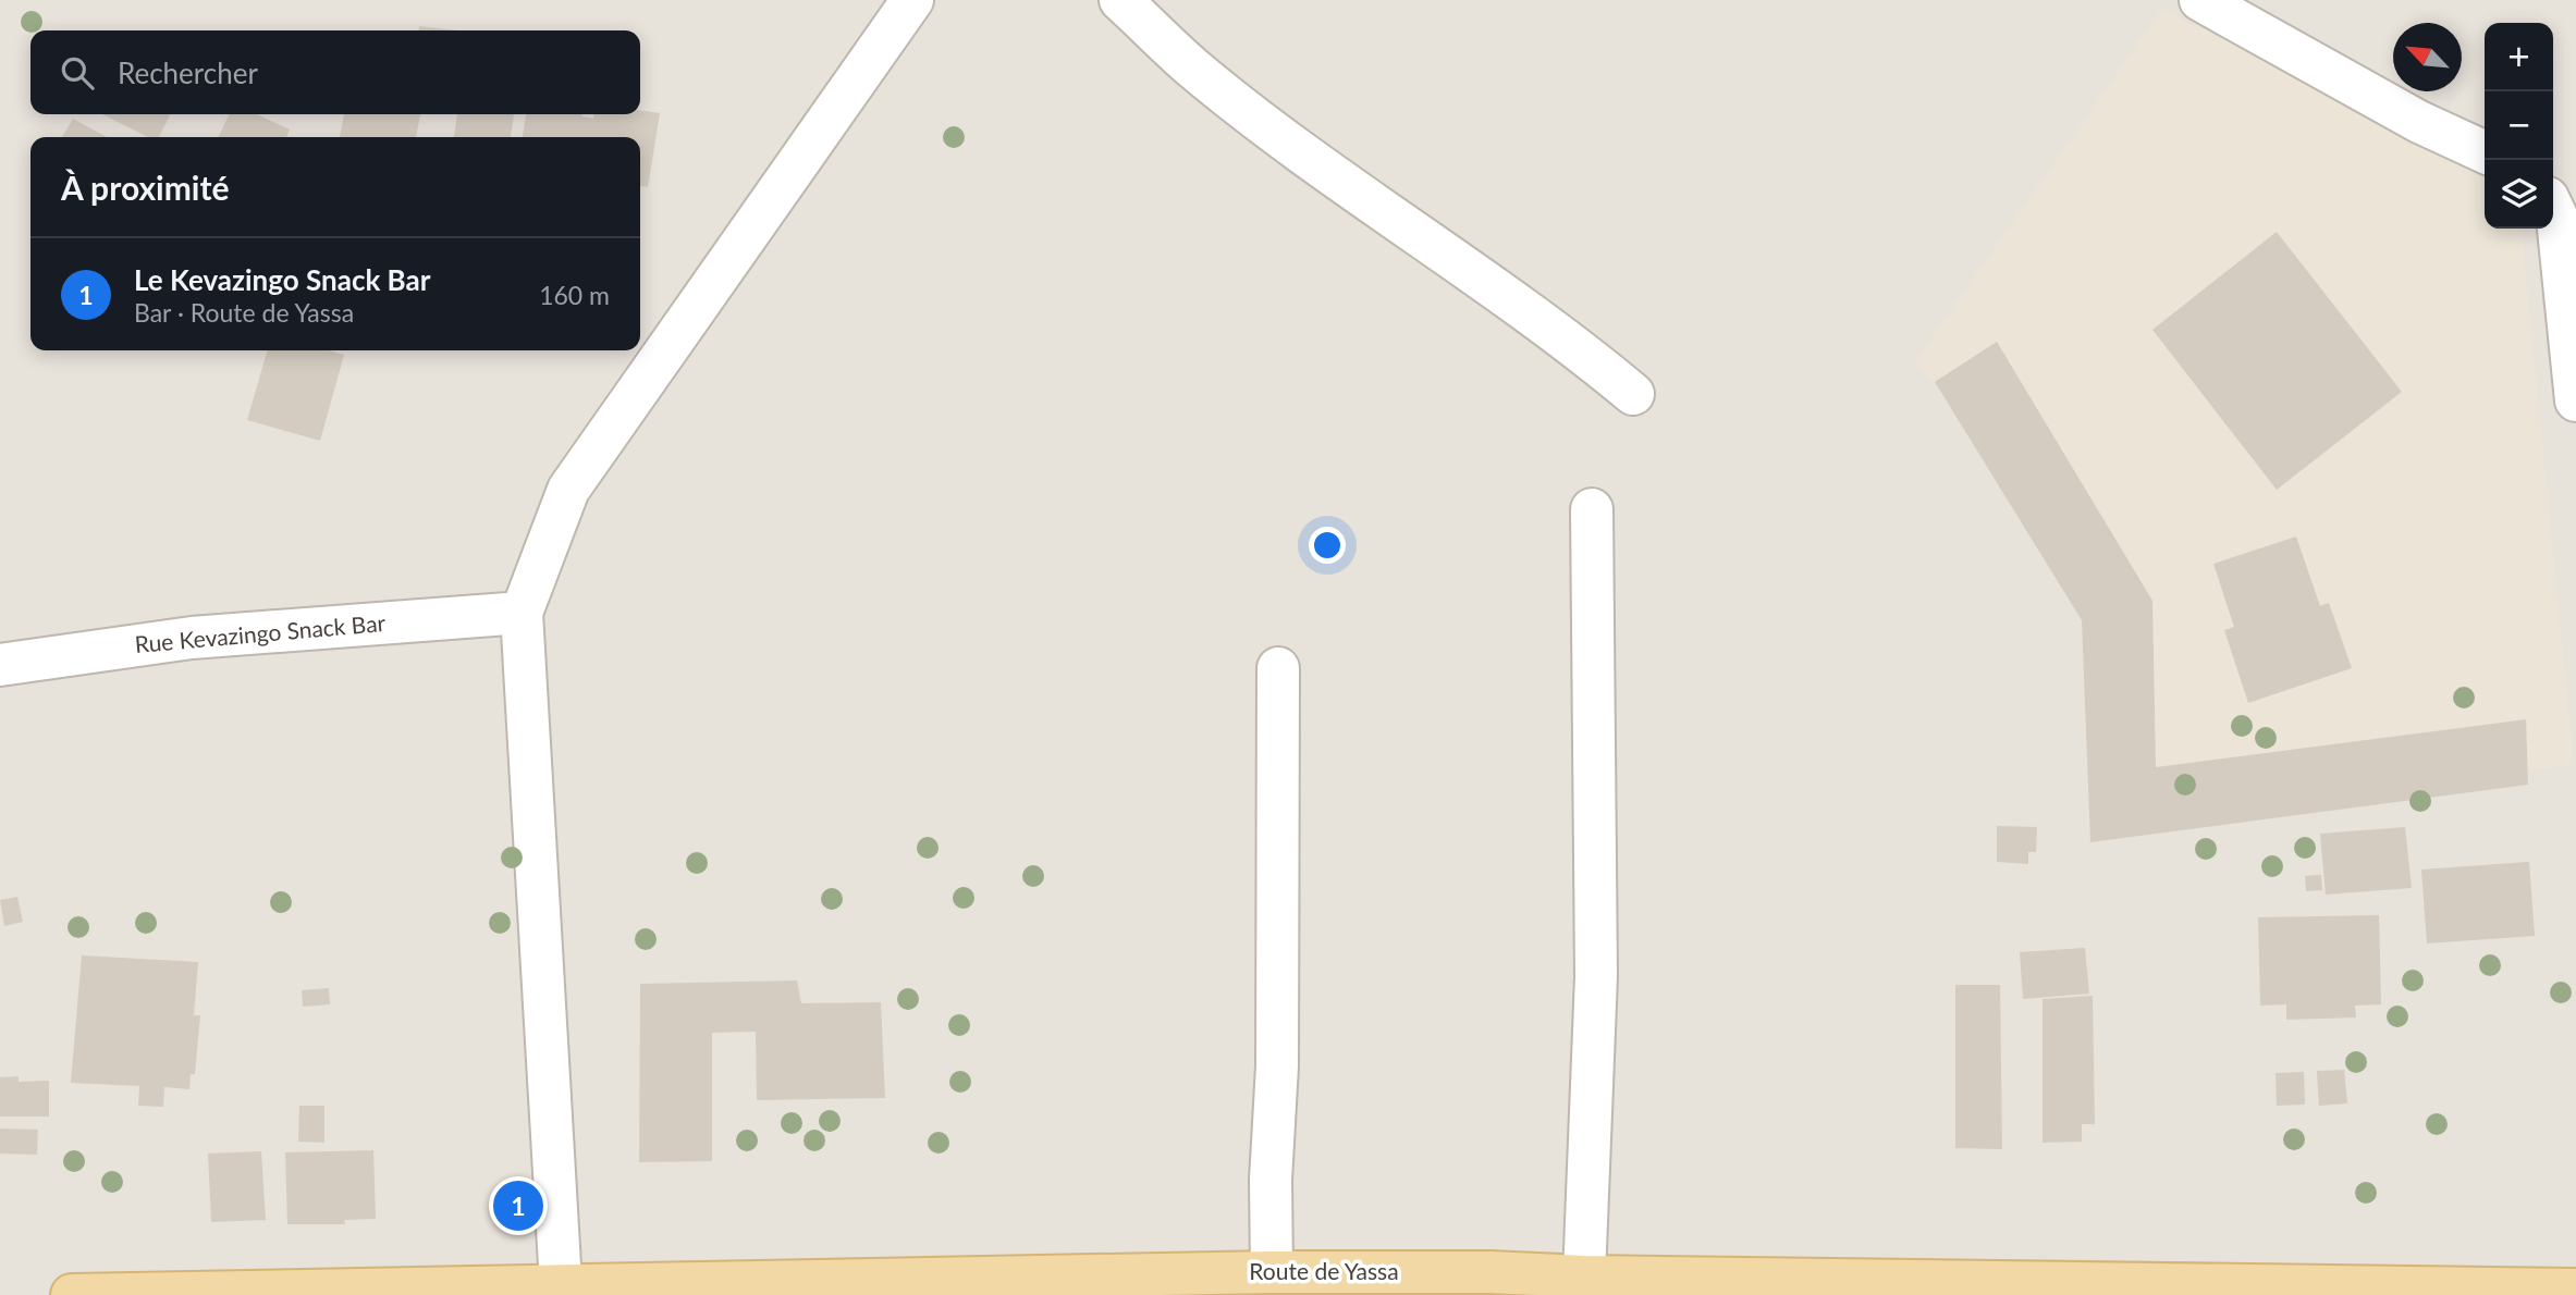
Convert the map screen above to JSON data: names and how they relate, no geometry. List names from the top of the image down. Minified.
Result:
{"streets":{"main road":["Route de Yassa"],"street":["Rue Kevazingo Snack Bar"]},"north":"top left","page":{"map_buttons":["+","−"],"search":"Rechercher","heading":"À proximité","list":[{"mark":"1","name":"Le Kevazingo Snack Bar","note":"Bar · Route de Yassa","value":"160 m"}],"pins":"1"}}
